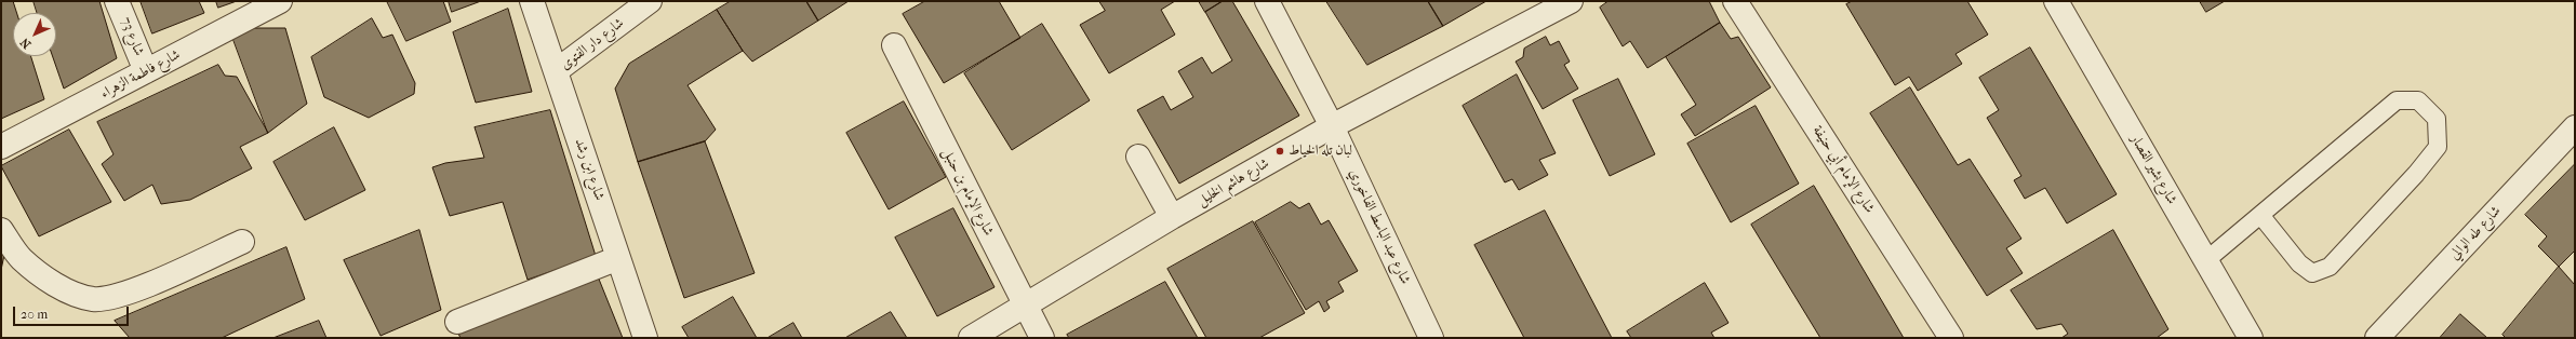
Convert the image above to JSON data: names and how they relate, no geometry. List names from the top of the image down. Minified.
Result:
{"streets":{"street":["شارع 73","شارع دار الفتوى","شارع فاطمة الزهراء","شارع ابن رشد","شارع الإمام أبي حنيفة","شارع بشير القصار","شارع هاشم الخليل","شارع الإمام بن حنبل","شارع عبد الباسط الفاخوري","شارع طه الوالي"]},"crossings":[["شارع 73","شارع فاطمة الزهراء"],["شارع دار الفتوى","شارع ابن رشد"],["شارع هاشم الخليل","شارع الإمام بن حنبل"],["شارع هاشم الخليل","شارع عبد الباسط الفاخوري"]],"places":["لبان تله الخياط"],"scale_bar":"20 m","north":"bottom left"}
